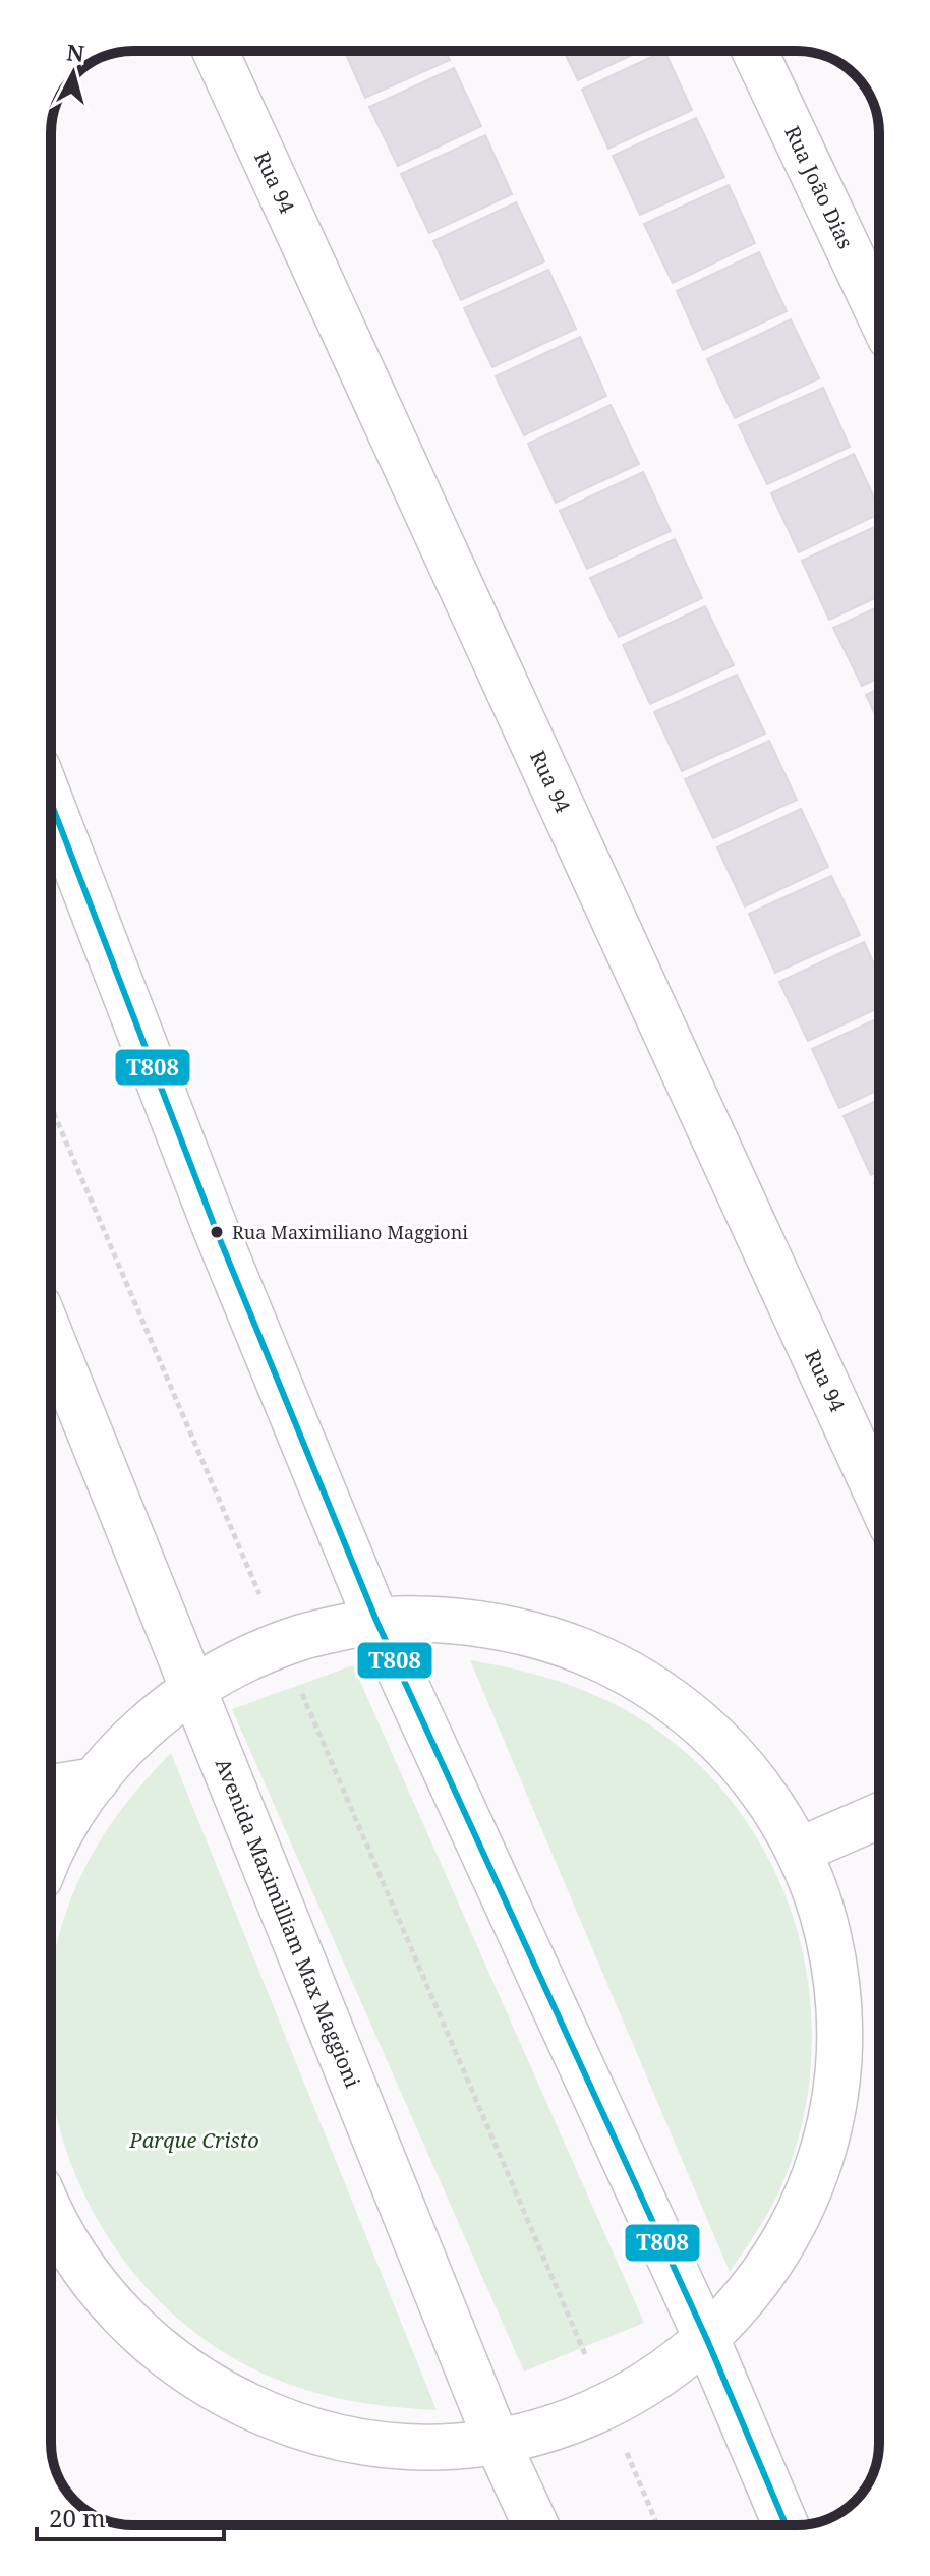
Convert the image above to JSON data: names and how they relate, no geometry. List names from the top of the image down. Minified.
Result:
{"streets":{"street":["Rua 94","Rua João Dias","Avenida Maximilliam Max Maggioni"]},"parks":["Parque Cristo"],"places":["Rua Maximiliano Maggioni"],"lines":["transit line T808"],"scale_bar":"20 m","north":"top"}
